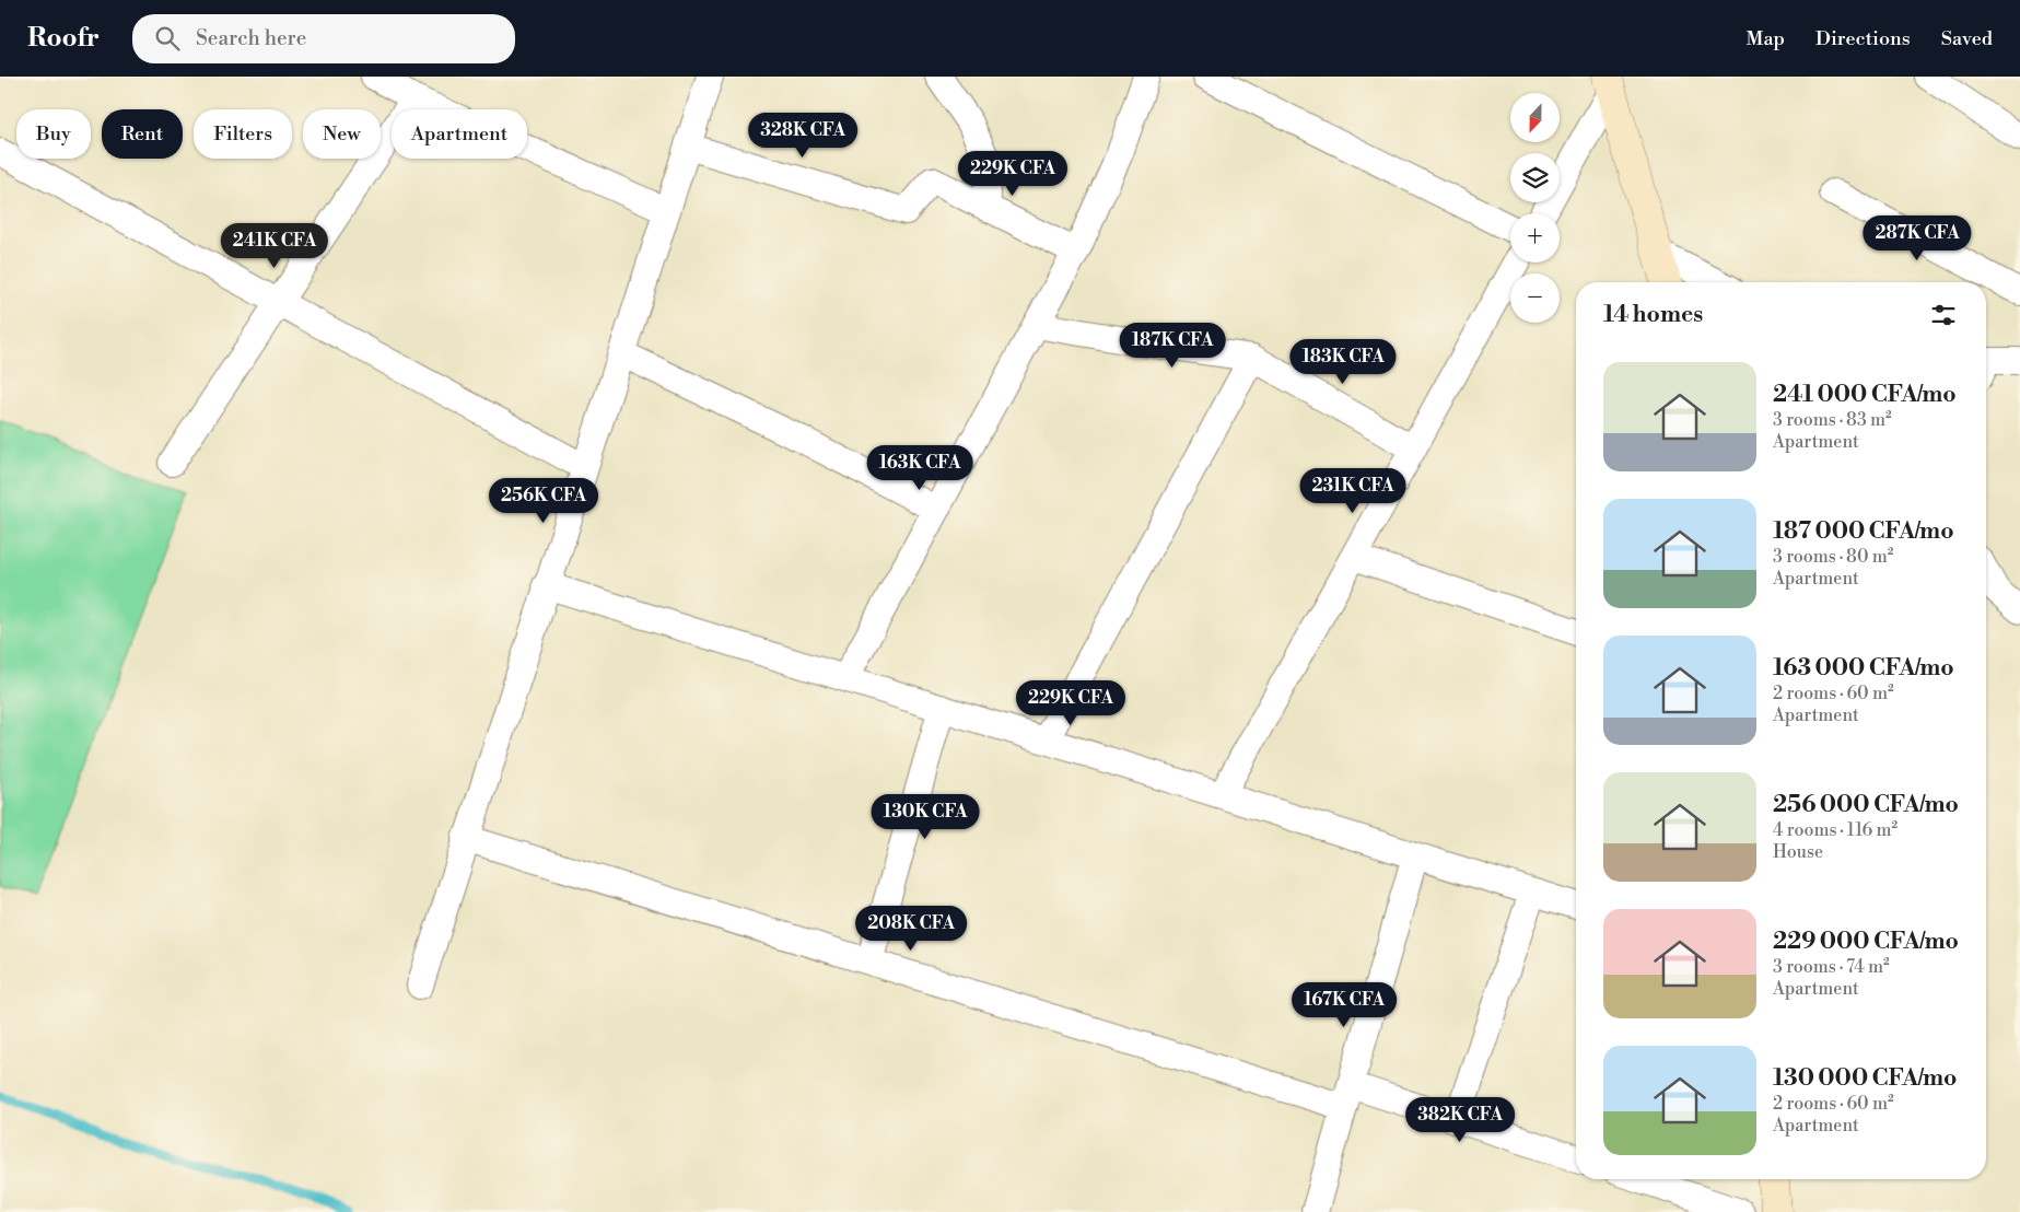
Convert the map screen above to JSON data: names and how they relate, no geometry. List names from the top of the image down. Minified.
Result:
{"north":"bottom","page":{"header":"Roofr","search":"Search here","nav":["Map","Directions","Saved"],"map_buttons":["+","−"],"chip":["Buy","Rent","Filters","New","Apartment"],"price":["328K CFA","229K CFA","287K CFA","241K CFA","187K CFA","183K CFA","163K CFA","231K CFA","256K CFA","229K CFA","130K CFA","208K CFA","167K CFA","382K CFA"],"heading":"14 homes","list":[{"name":"241 000 CFA/mo","note":"3 rooms · 83 m² · Apartment"},{"name":"187 000 CFA/mo","note":"3 rooms · 80 m² · Apartment"},{"name":"163 000 CFA/mo","note":"2 rooms · 60 m² · Apartment"},{"name":"256 000 CFA/mo","note":"4 rooms · 116 m² · House"},{"name":"229 000 CFA/mo","note":"3 rooms · 74 m² · Apartment"},{"name":"130 000 CFA/mo","note":"2 rooms · 60 m² · Apartment"}]}}
